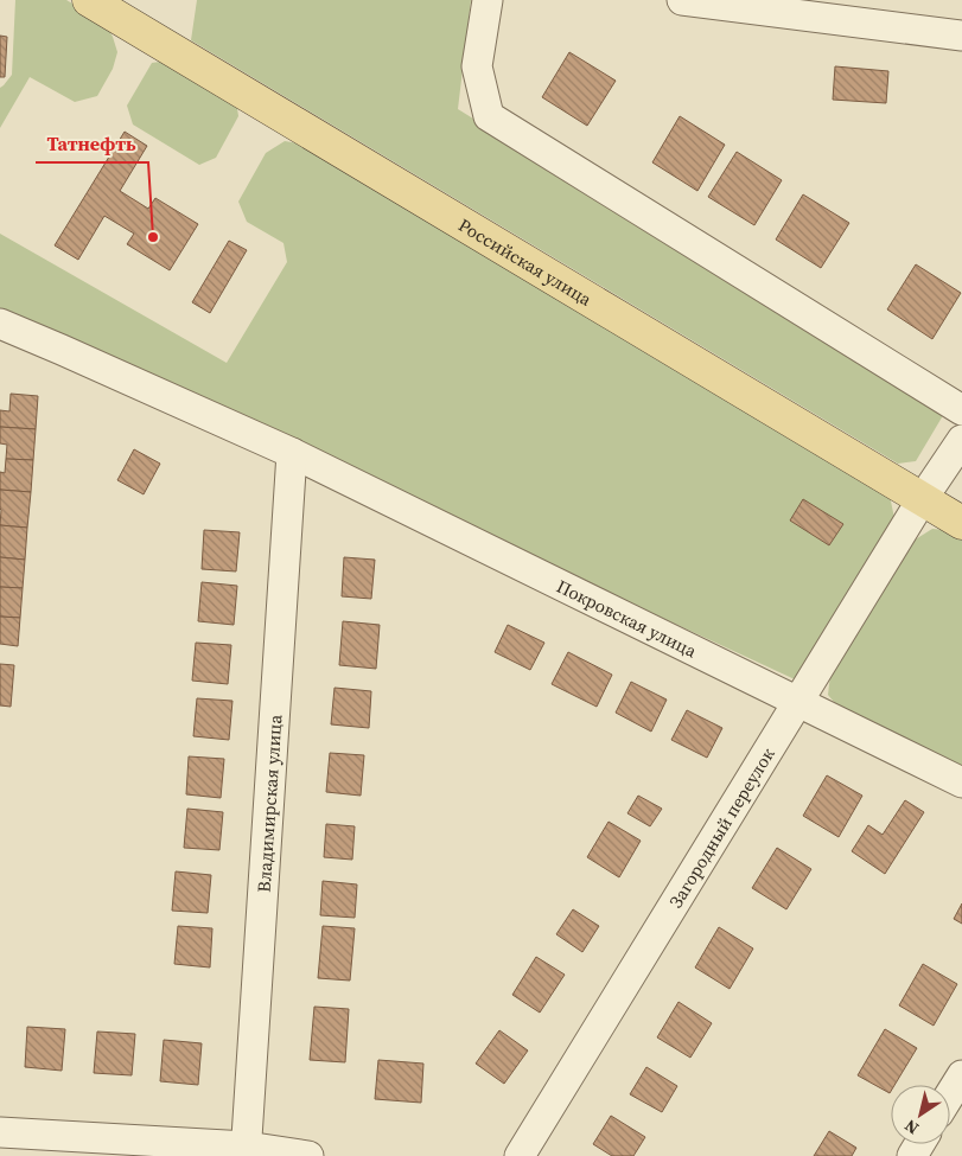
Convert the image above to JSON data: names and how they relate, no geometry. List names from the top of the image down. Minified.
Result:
{"streets":{"main road":["Российская улица"],"street":["Покровская улица","Владимирская улица","Загородный переулок"]},"crossings":[["Российская улица","Загородный переулок"],["Покровская улица","Владимирская улица"],["Покровская улица","Загородный переулок"]],"places":["Татнефть"],"north":"bottom left"}
